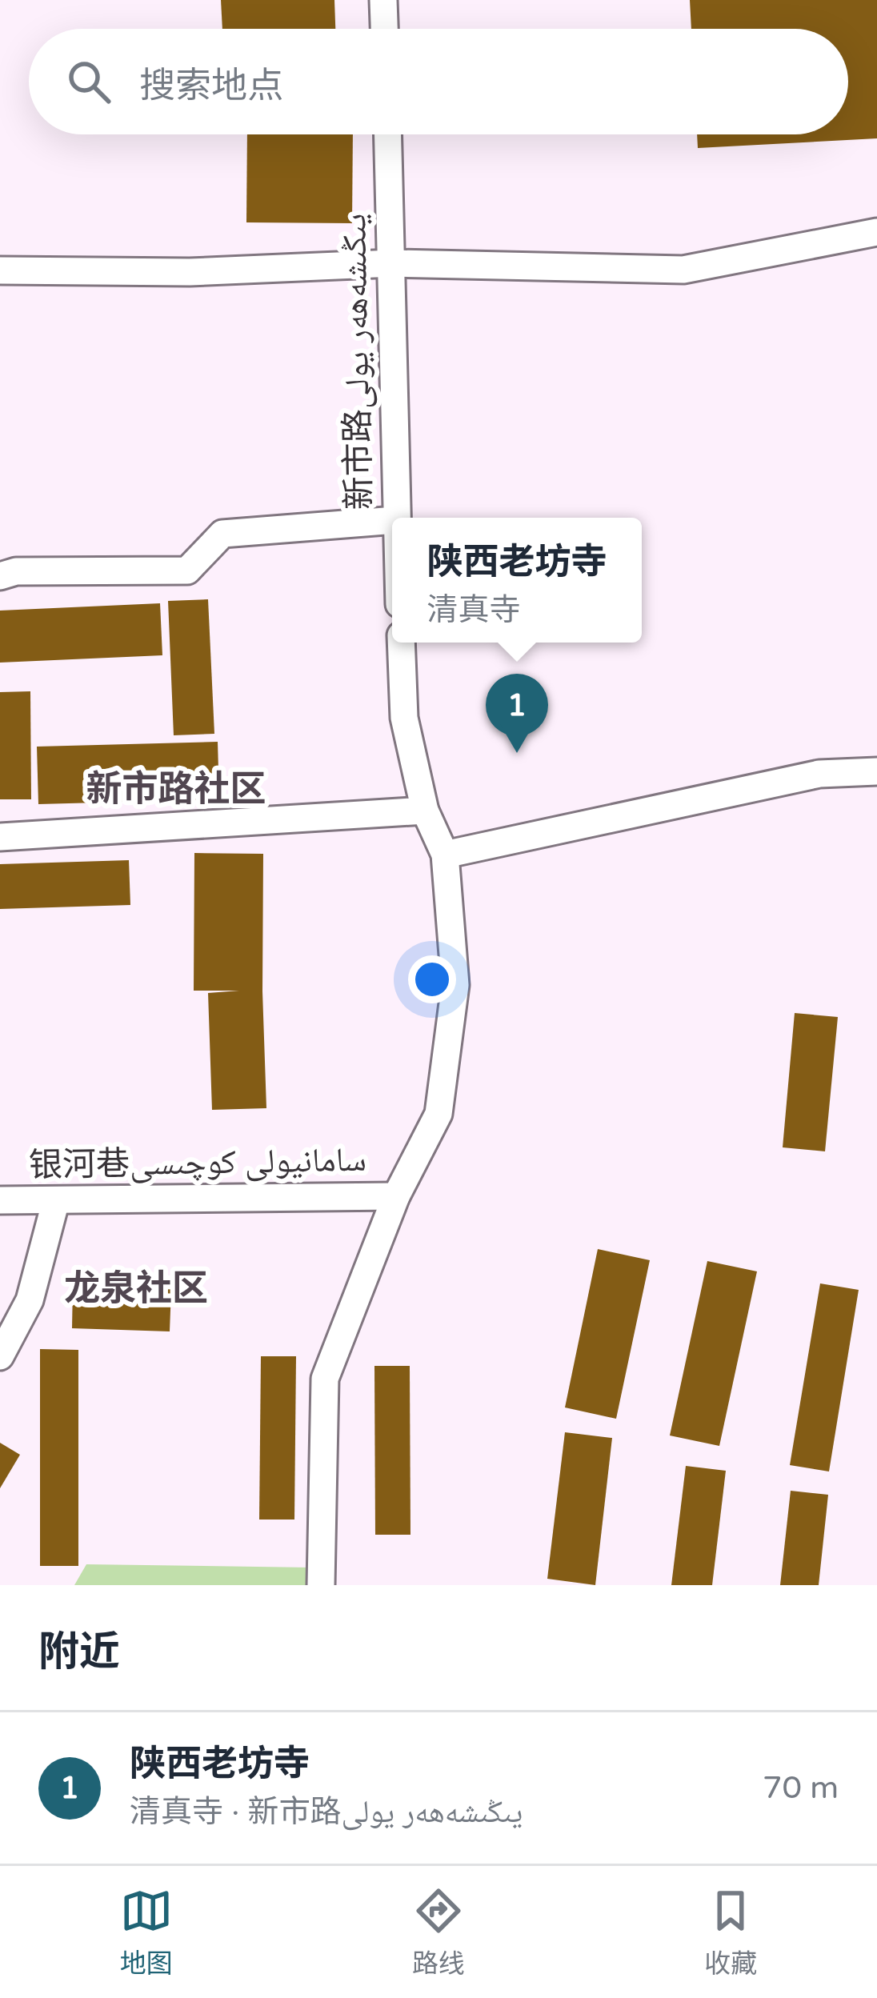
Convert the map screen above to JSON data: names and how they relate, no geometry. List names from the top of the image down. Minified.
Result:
{"streets":{"street":["新市路يىڭىشەھەر يولى","银河巷سامانيولى كوچىسى"]},"districts":["新市路社区","龙泉社区"],"page":{"search":"搜索地点","popup":["陕西老坊寺","清真寺"],"pins":"1","heading":"附近","list":[{"mark":"1","name":"陕西老坊寺","note":"清真寺 · 新市路يىڭىشەھەر يولى","value":"70 m"}],"nav":["地图","路线","收藏"]}}
